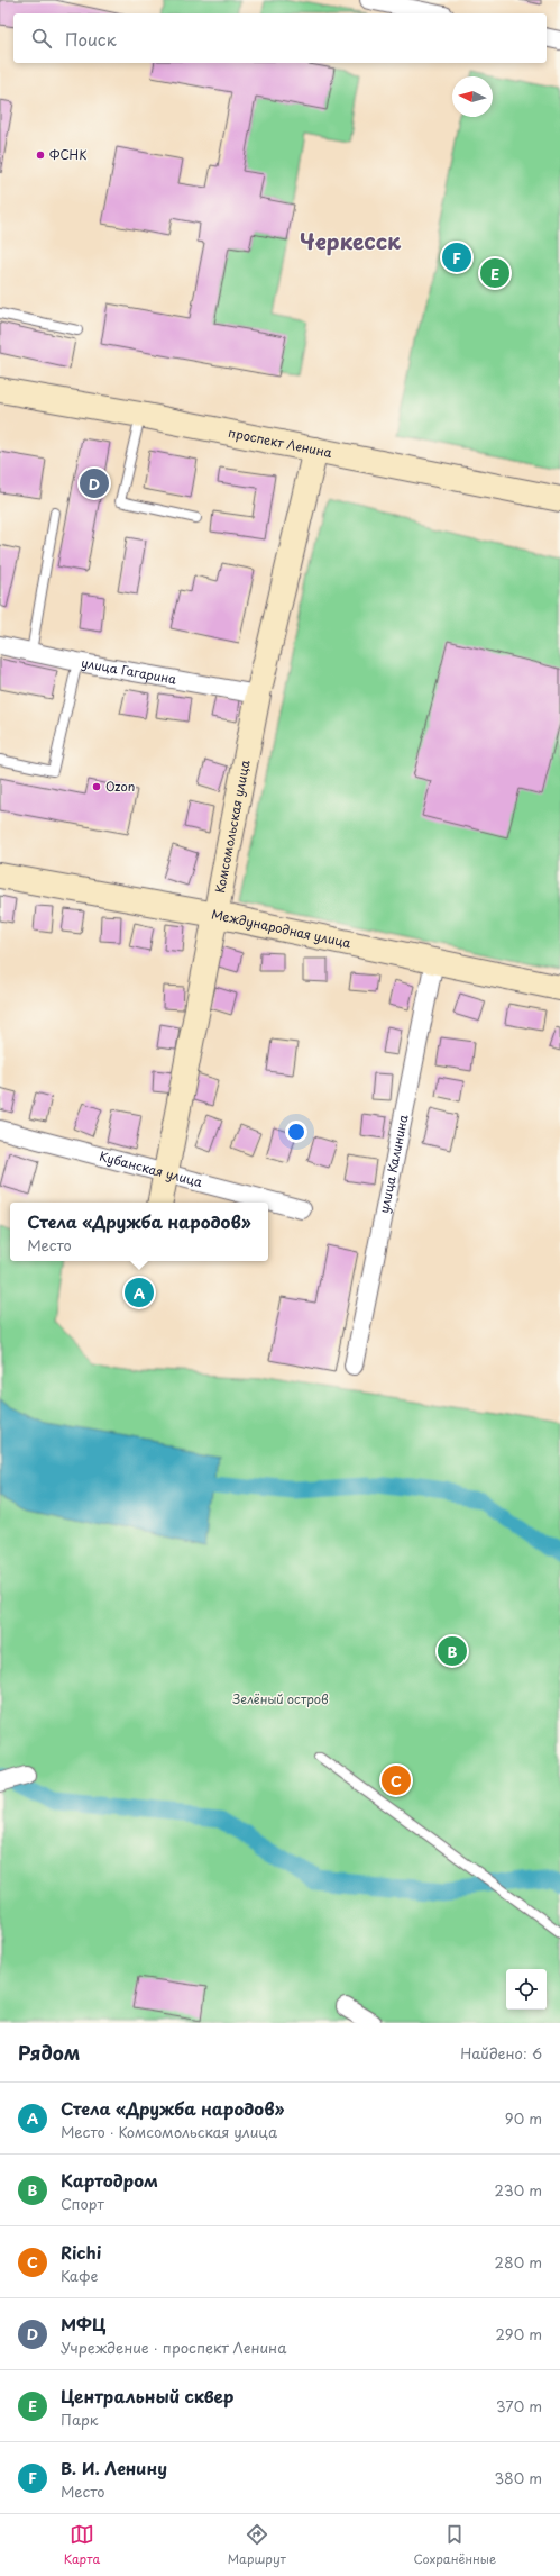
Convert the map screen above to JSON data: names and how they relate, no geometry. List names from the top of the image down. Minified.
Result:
{"streets":{"main road":["проспект Ленина","Комсомольская улица","Международная улица"],"street":["улица Гагарина","улица Калинина","Кубанская улица"]},"crossings":[["проспект Ленина","Комсомольская улица"],["улица Гагарина","Комсомольская улица"],["Комсомольская улица","Международная улица"],["Комсомольская улица","Кубанская улица"],["Международная улица","улица Калинина"]],"districts":["Черкесск"],"parks":["Зелёный остров"],"places":["ФСНК","Ozon"],"north":"left","page":{"search":"Поиск","pins":["F","E","D","A","B","C"],"popup":["Стела «Дружба народов»","Место"],"heading":["Рядом","Найдено: 6"],"list":[{"mark":"A","name":"Стела «Дружба народов»","note":"Место · Комсомольская улица","value":"90 m"},{"mark":"B","name":"Картодром","note":"Спорт","value":"230 m"},{"mark":"C","name":"Richi","note":"Кафе","value":"280 m"},{"mark":"D","name":"МФЦ","note":"Учреждение · проспект Ленина","value":"290 m"},{"mark":"E","name":"Центральный сквер","note":"Парк","value":"370 m"},{"mark":"F","name":"В. И. Ленину","note":"Место","value":"380 m"}],"nav":["Карта","Маршрут","Сохранённые"]}}
